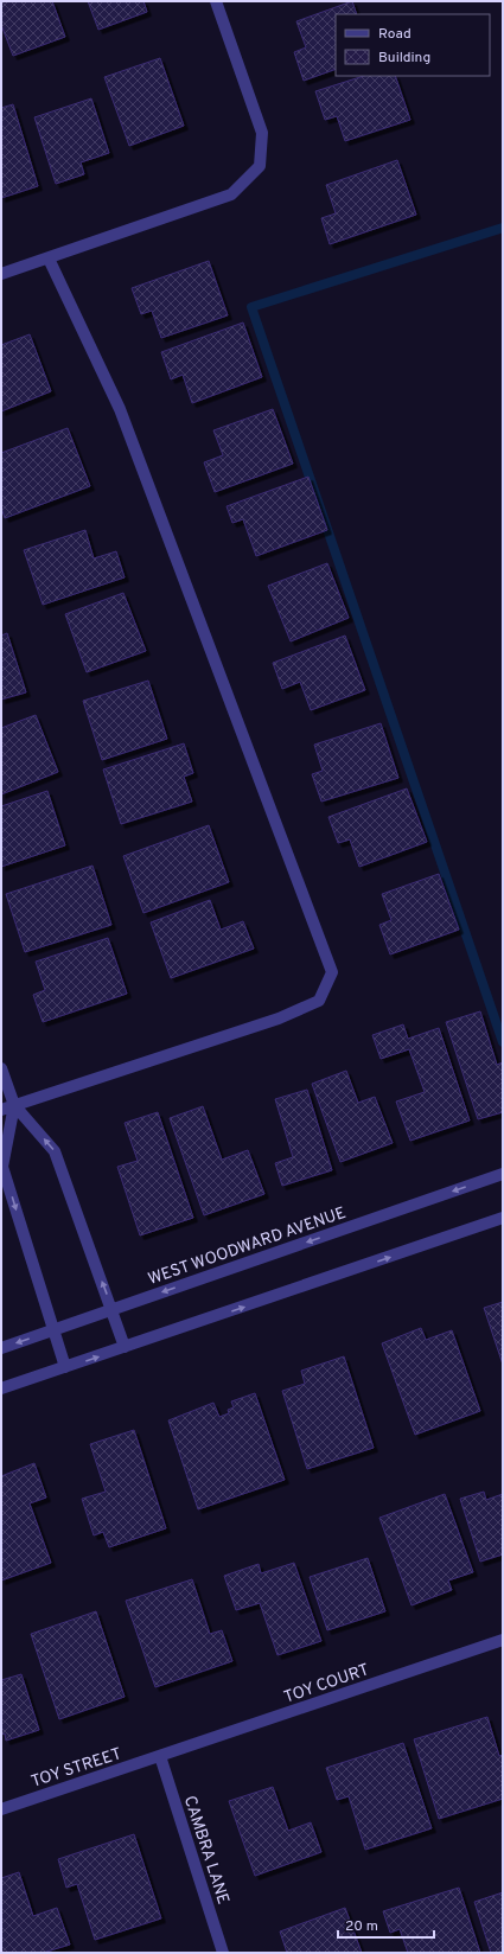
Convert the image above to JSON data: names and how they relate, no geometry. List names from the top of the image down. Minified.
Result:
{"streets":{"street":["WEST WOODWARD AVENUE","TOY COURT","TOY STREET","CAMBRA LANE"]},"crossings":[["TOY COURT","TOY STREET"],["TOY COURT","CAMBRA LANE"],["TOY STREET","CAMBRA LANE"]],"legend":["Road","Building"],"scale_bar":"20 m"}
